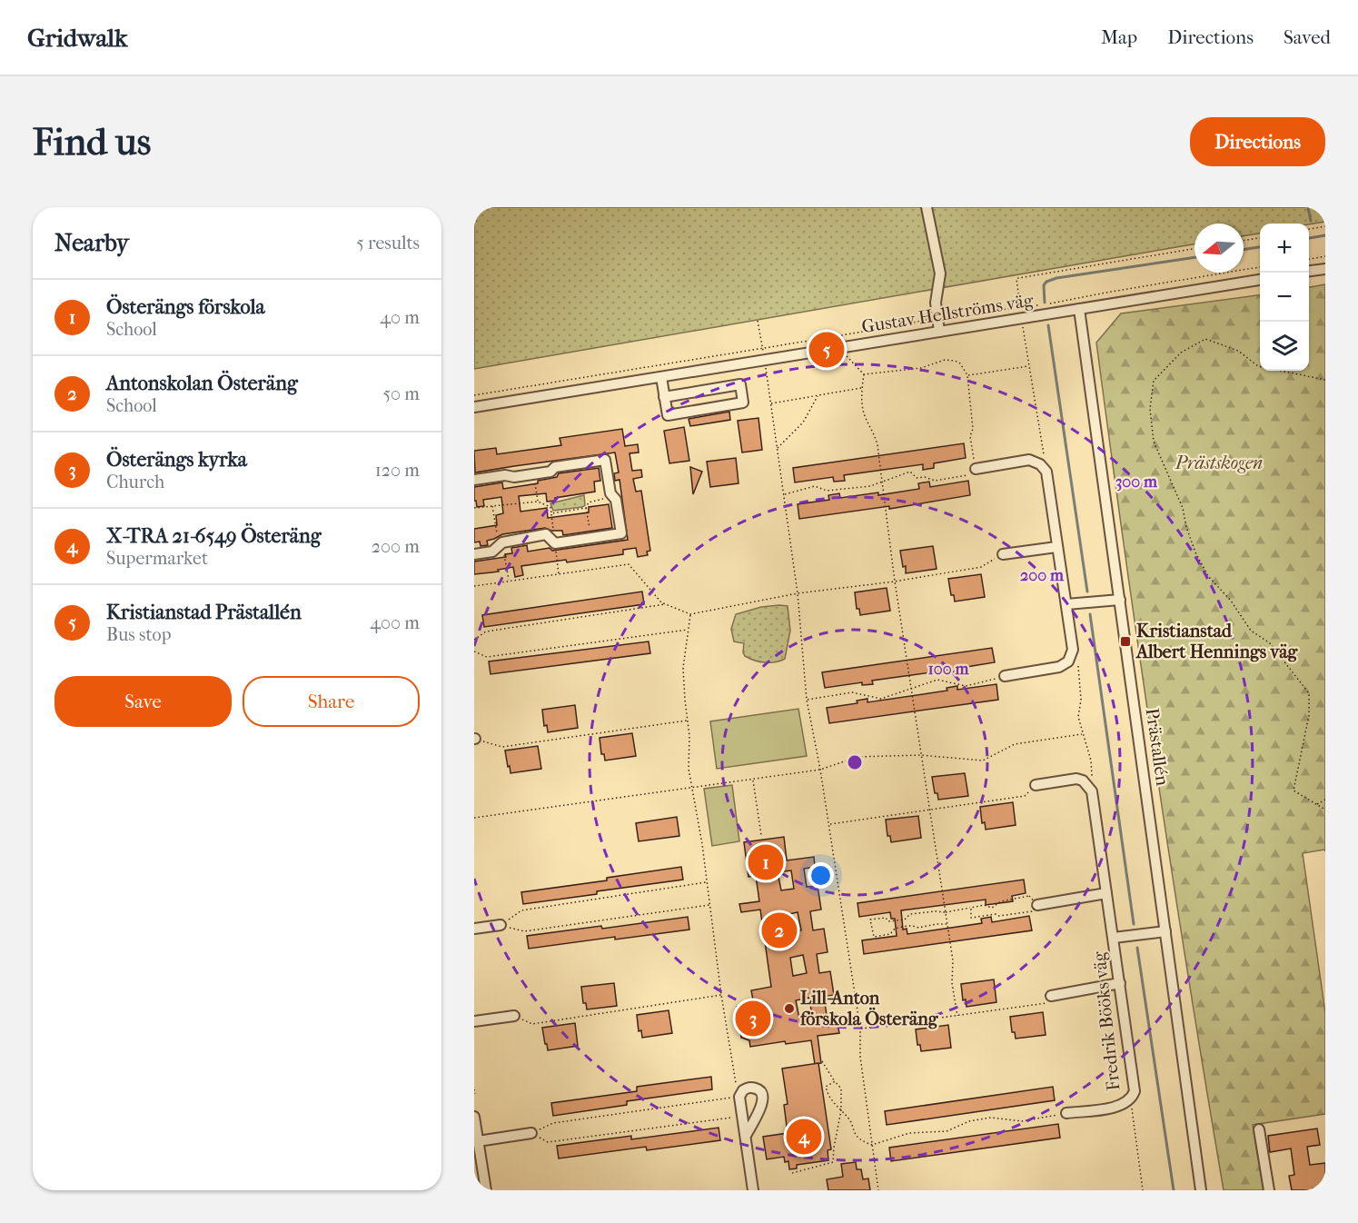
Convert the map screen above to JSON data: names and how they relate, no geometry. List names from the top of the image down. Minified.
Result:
{"streets":{"street":["Gustav Hellströms väg","Prästallén","Fredrik Bööks väg"]},"crossings":[["Gustav Hellströms väg","Prästallén"],["Prästallén","Fredrik Bööks väg"]],"parks":["Prästskogen"],"places":{"transit":["Kristianstad Albert Hennings väg"],"other":["Lill-Anton förskola Österäng"]},"north":"left","page":{"header":"Gridwalk","nav":["Map","Directions","Saved"],"buttons":["Directions",["Save","Share"]],"title":"Find us","heading":["Nearby","5 results"],"map_buttons":["+","−"],"list":[{"mark":"1","name":"Österängs förskola","note":"School","value":"40 m"},{"mark":"2","name":"Antonskolan Österäng","note":"School","value":"50 m"},{"mark":"3","name":"Österängs kyrka","note":"Church","value":"120 m"},{"mark":"4","name":"X-TRA 21-6549 Österäng","note":"Supermarket","value":"200 m"},{"mark":"5","name":"Kristianstad Prästallén","note":"Bus stop","value":"400 m"}],"pins":["5","1","2","3","4"]},"rings":["300 m","200 m","100 m"]}
